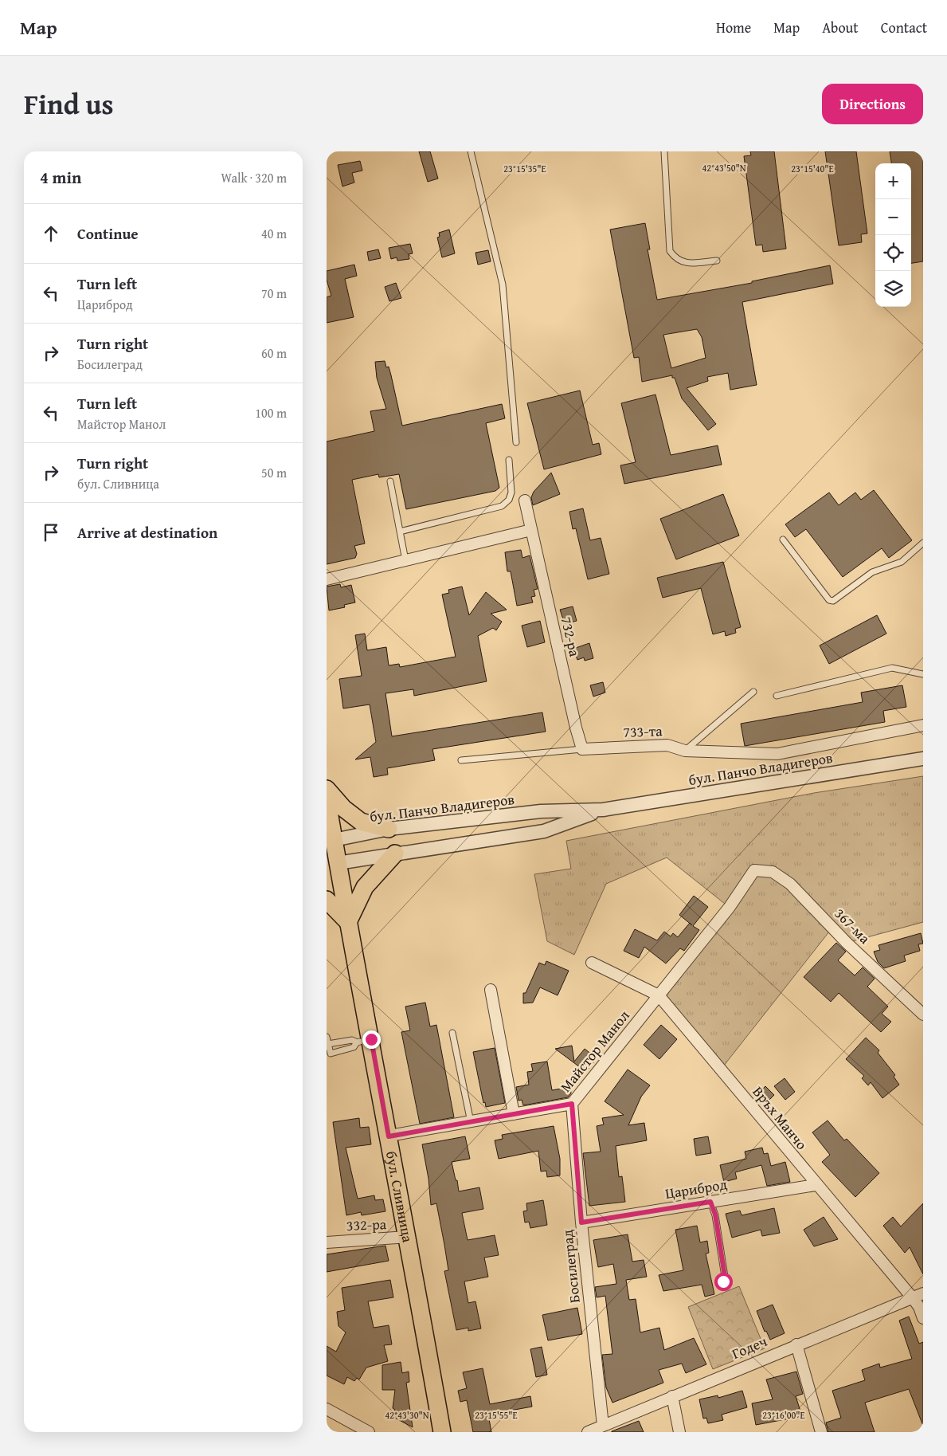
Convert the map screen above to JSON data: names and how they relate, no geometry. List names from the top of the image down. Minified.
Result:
{"streets":{"main road":["бул. Сливница"],"street":["732-ра","733-та","бул. Панчо Владигеров","367-ма","Майстор Манол","Връх Манчо","Цариброд","332-ра","Босилеград","Годеч"]},"crossings":[["732-ра","733-та"],["бул. Панчо Владигеров","бул. Сливница"],["367-ма","Майстор Манол"],["Майстор Манол","Връх Манчо"],["Майстор Манол","бул. Сливница"],["Майстор Манол","Босилеград"],["Връх Манчо","Цариброд"],["Връх Манчо","Годеч"],["Цариброд","Босилеград"],["бул. Сливница","332-ра"],["Босилеград","Годеч"]],"page":{"header":"Map","nav":["Home","Map","About","Contact"],"title":"Find us","buttons":"Directions","heading":["4 min","Walk · 320 m"],"map_buttons":["+","−"],"list":[["Continue","40 m"],["Turn left","Цариброд","70 m"],["Turn right","Босилеград","60 m"],["Turn left","Майстор Манол","100 m"],["Turn right","бул. Сливница","50 m"],"Arrive at destination"]},"coordinates":["42°43'50\"N","23°15'35\"E","23°15'40\"E","23°15'55\"E","23°16'00\"E","42°43'30\"N"]}
